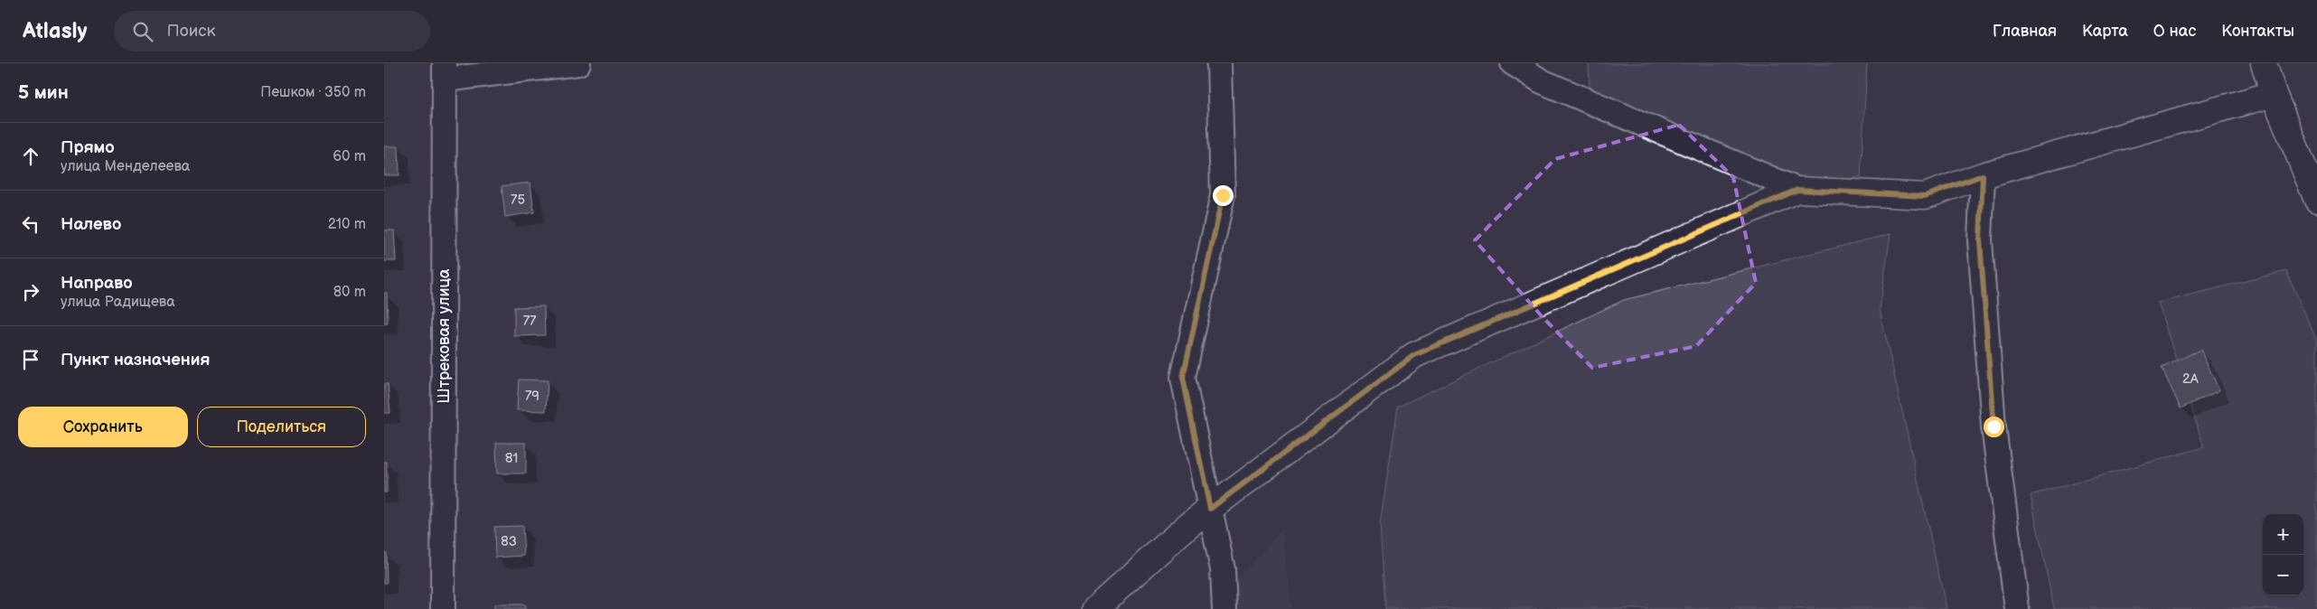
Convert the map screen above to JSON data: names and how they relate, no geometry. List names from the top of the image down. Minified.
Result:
{"streets":{"street":["Штрековая улица"]},"house_numbers":["75","77","2А","79","81","83"],"page":{"header":"Atlasly","search":"Поиск","nav":["Главная","Карта","О нас","Контакты"],"heading":["5 мин","Пешком · 350 m"],"list":[["Прямо","улица Менделеева","60 m"],["Налево","210 m"],["Направо","улица Радищева","80 m"],"Пункт назначения"],"buttons":["Сохранить","Поделиться"],"map_buttons":["+","−"]}}
